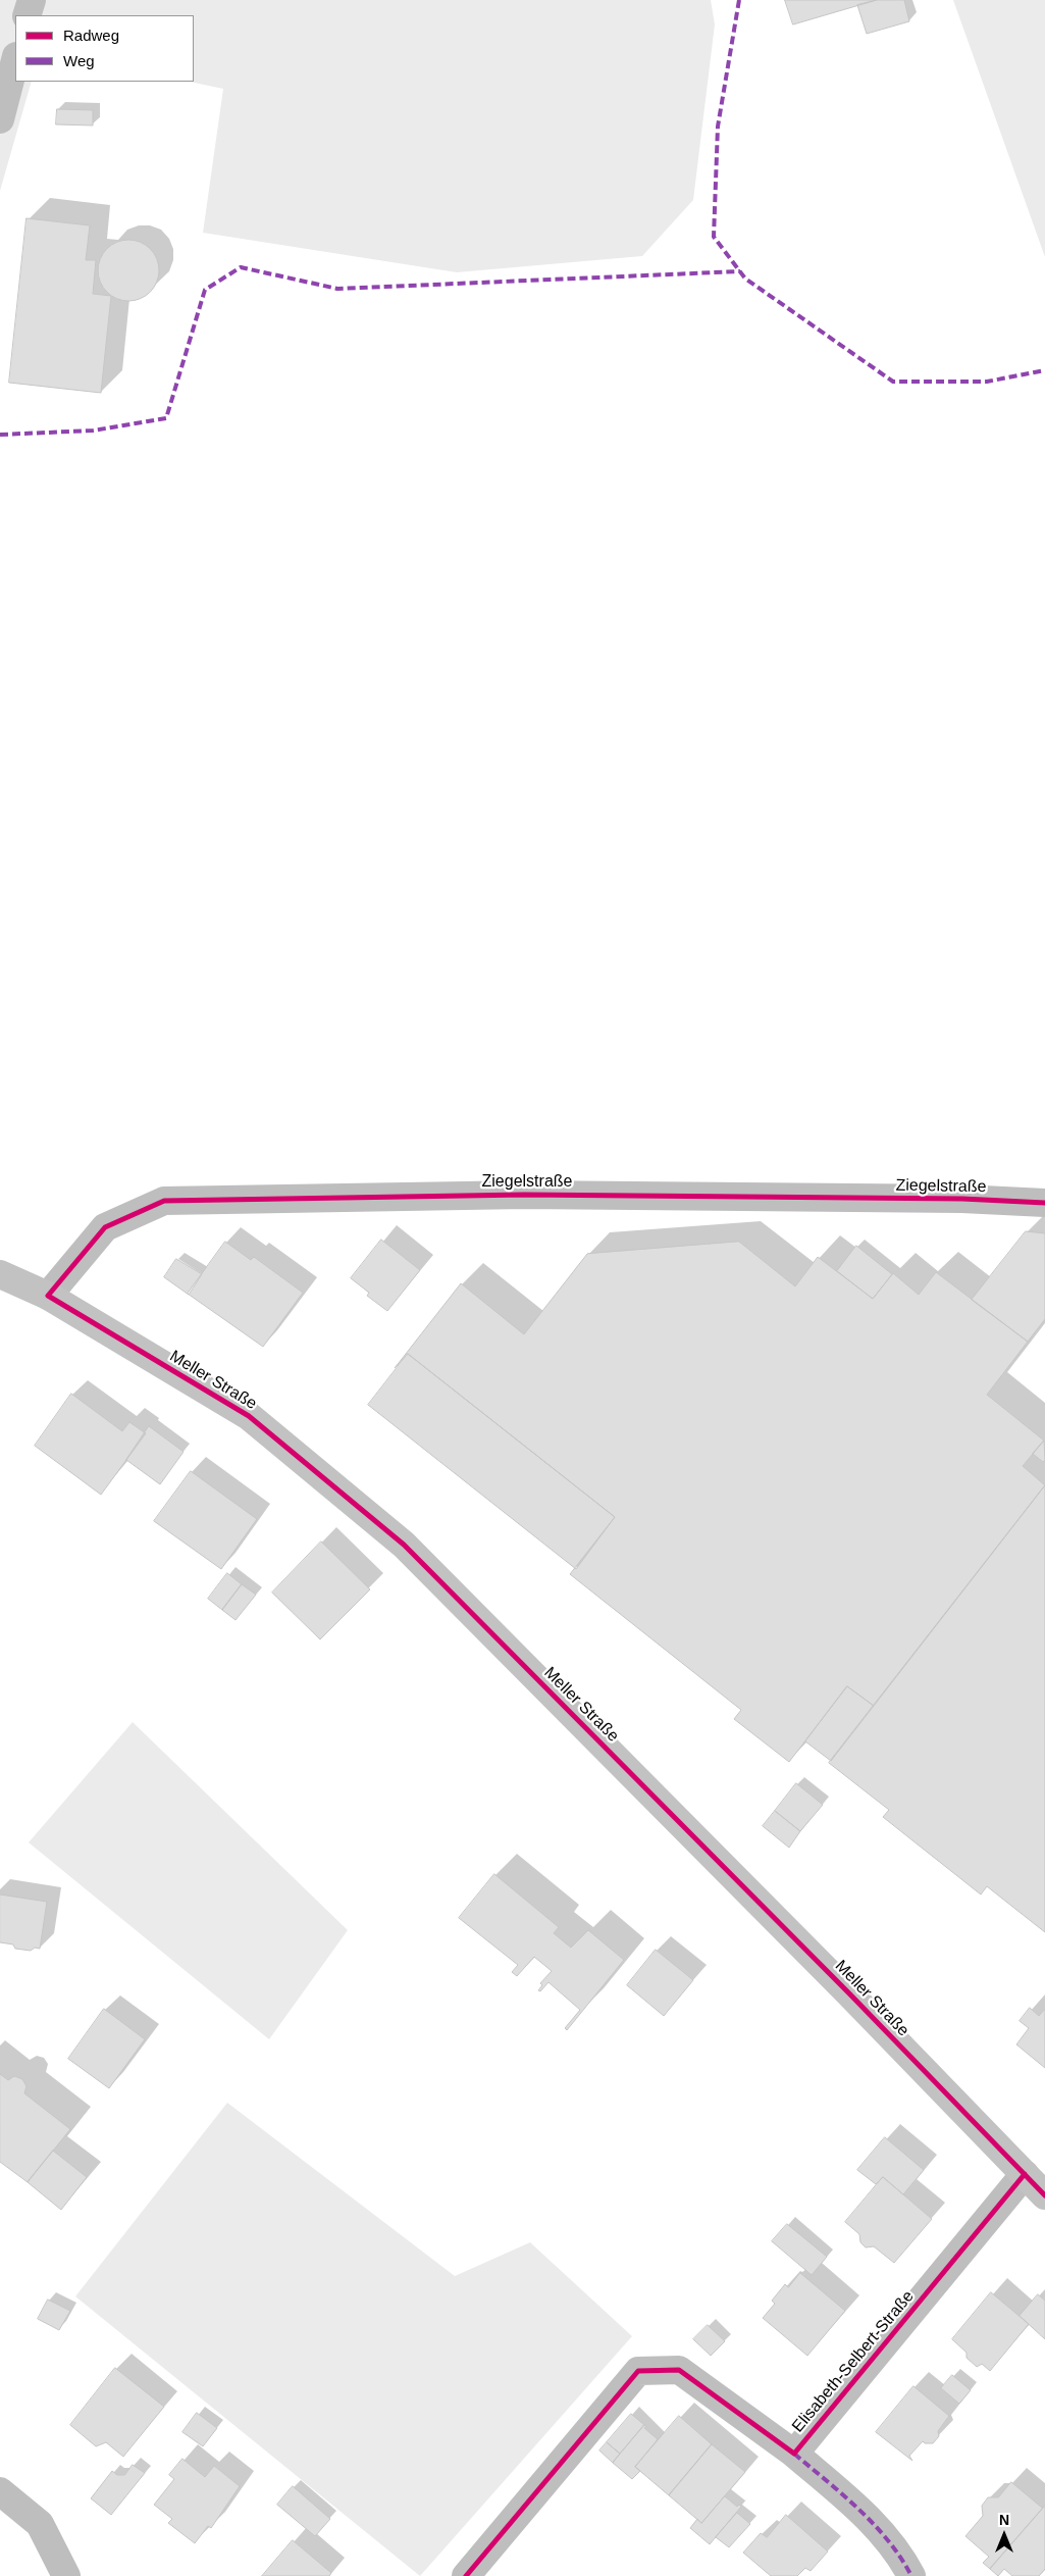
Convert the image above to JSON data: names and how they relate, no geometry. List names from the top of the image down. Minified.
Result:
{"streets":{"main road":["Meller Straße"],"street":["Ziegelstraße","Elisabeth-Selbert-Straße"]},"crossings":[["Ziegelstraße","Meller Straße"],["Meller Straße","Elisabeth-Selbert-Straße"]],"legend":["Radweg","Weg"],"north":"top"}
